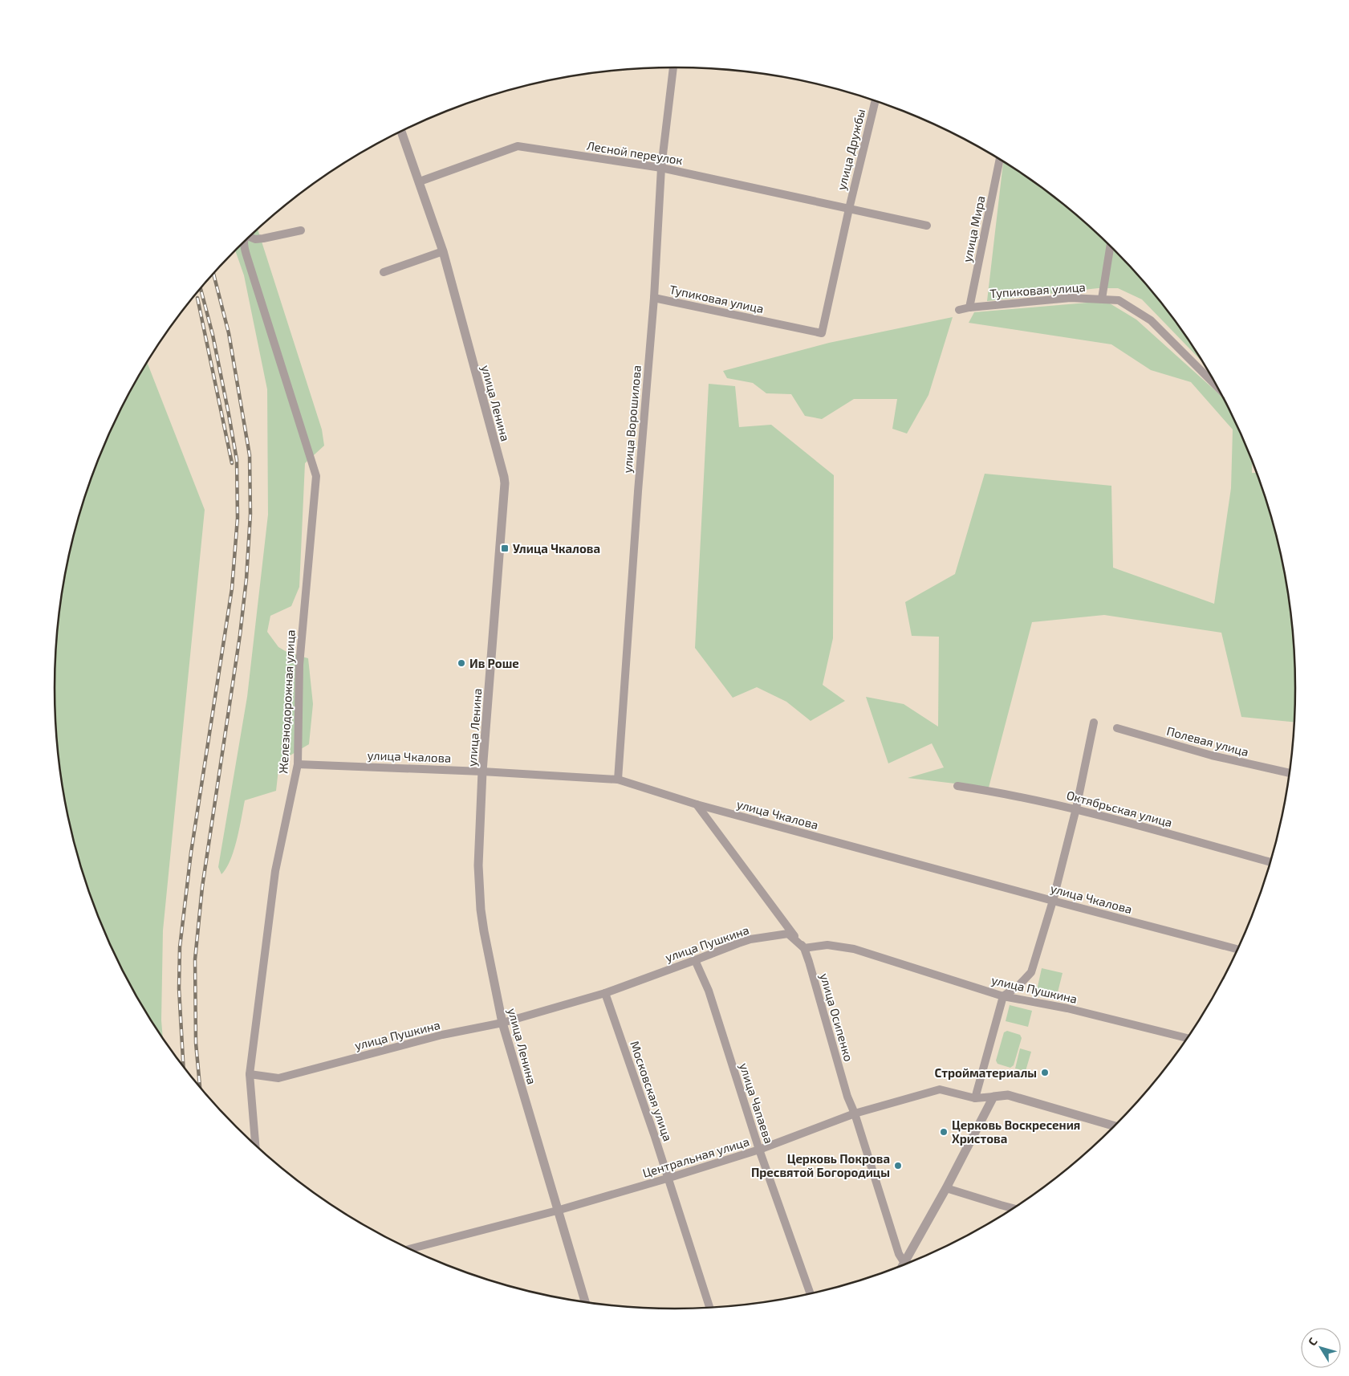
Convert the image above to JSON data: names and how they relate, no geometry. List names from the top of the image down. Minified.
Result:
{"streets":{"street":["улица Дружбы","Лесной переулок","улица Мира","Тупиковая улица","улица Ленина","улица Ворошилова","Железнодорожная улица","Полевая улица","улица Чкалова","Октябрьская улица","улица Пушкина","улица Осипенко","Московская улица","улица Чапаева","Центральная улица"]},"crossings":[["улица Дружбы","Лесной переулок"],["улица Дружбы","Тупиковая улица"],["Лесной переулок","улица Ленина"],["Лесной переулок","улица Ворошилова"],["улица Мира","Тупиковая улица"],["Тупиковая улица","улица Ворошилова"],["улица Ленина","улица Чкалова"],["улица Ленина","улица Пушкина"],["улица Ленина","Центральная улица"],["улица Ворошилова","улица Чкалова"],["Железнодорожная улица","улица Чкалова"],["Железнодорожная улица","улица Пушкина"],["улица Чкалова","улица Осипенко"],["улица Пушкина","улица Осипенко"],["улица Пушкина","Московская улица"],["улица Пушкина","улица Чапаева"],["улица Осипенко","Центральная улица"],["Московская улица","Центральная улица"],["улица Чапаева","Центральная улица"]],"places":{"transit":["Улица Чкалова"],"other":["Ив Роше","Стройматериалы","Церковь Воскресения Христова","Церковь Покрова Пресвятой Богородицы"]},"north":"top left"}
